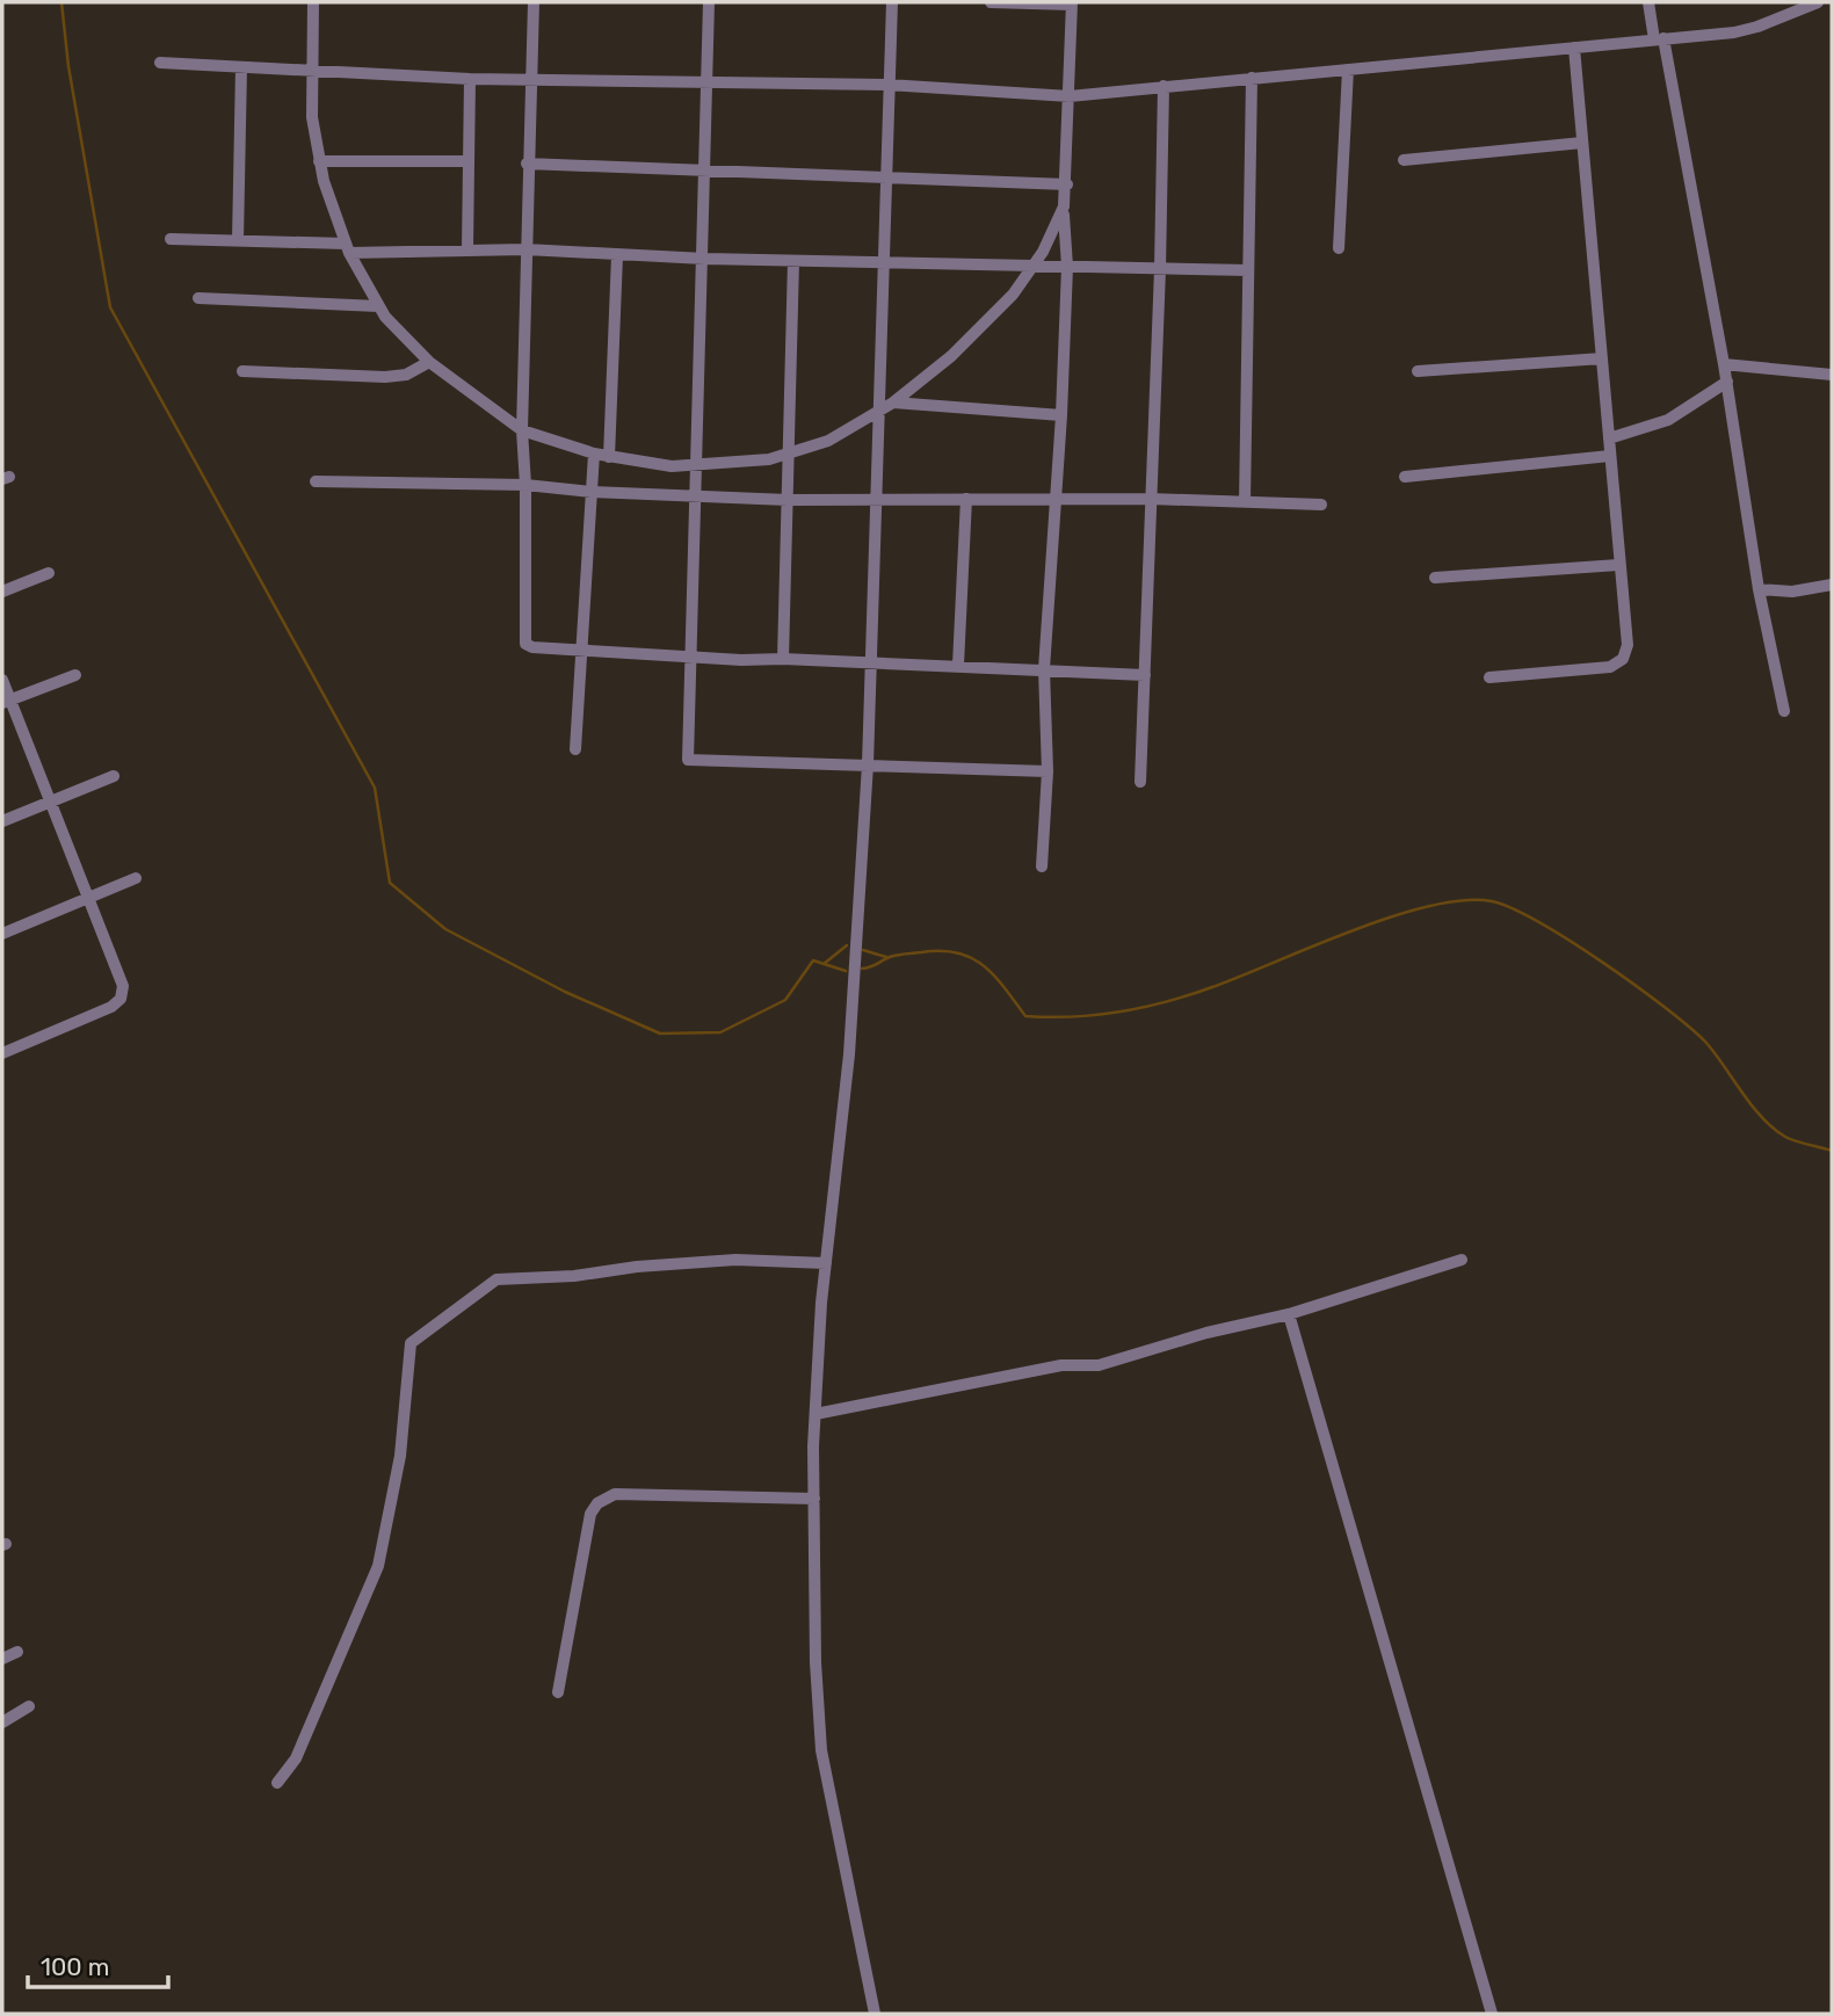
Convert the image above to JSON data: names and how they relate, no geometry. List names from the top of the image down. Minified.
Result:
{"scale_bar":"100 m"}
